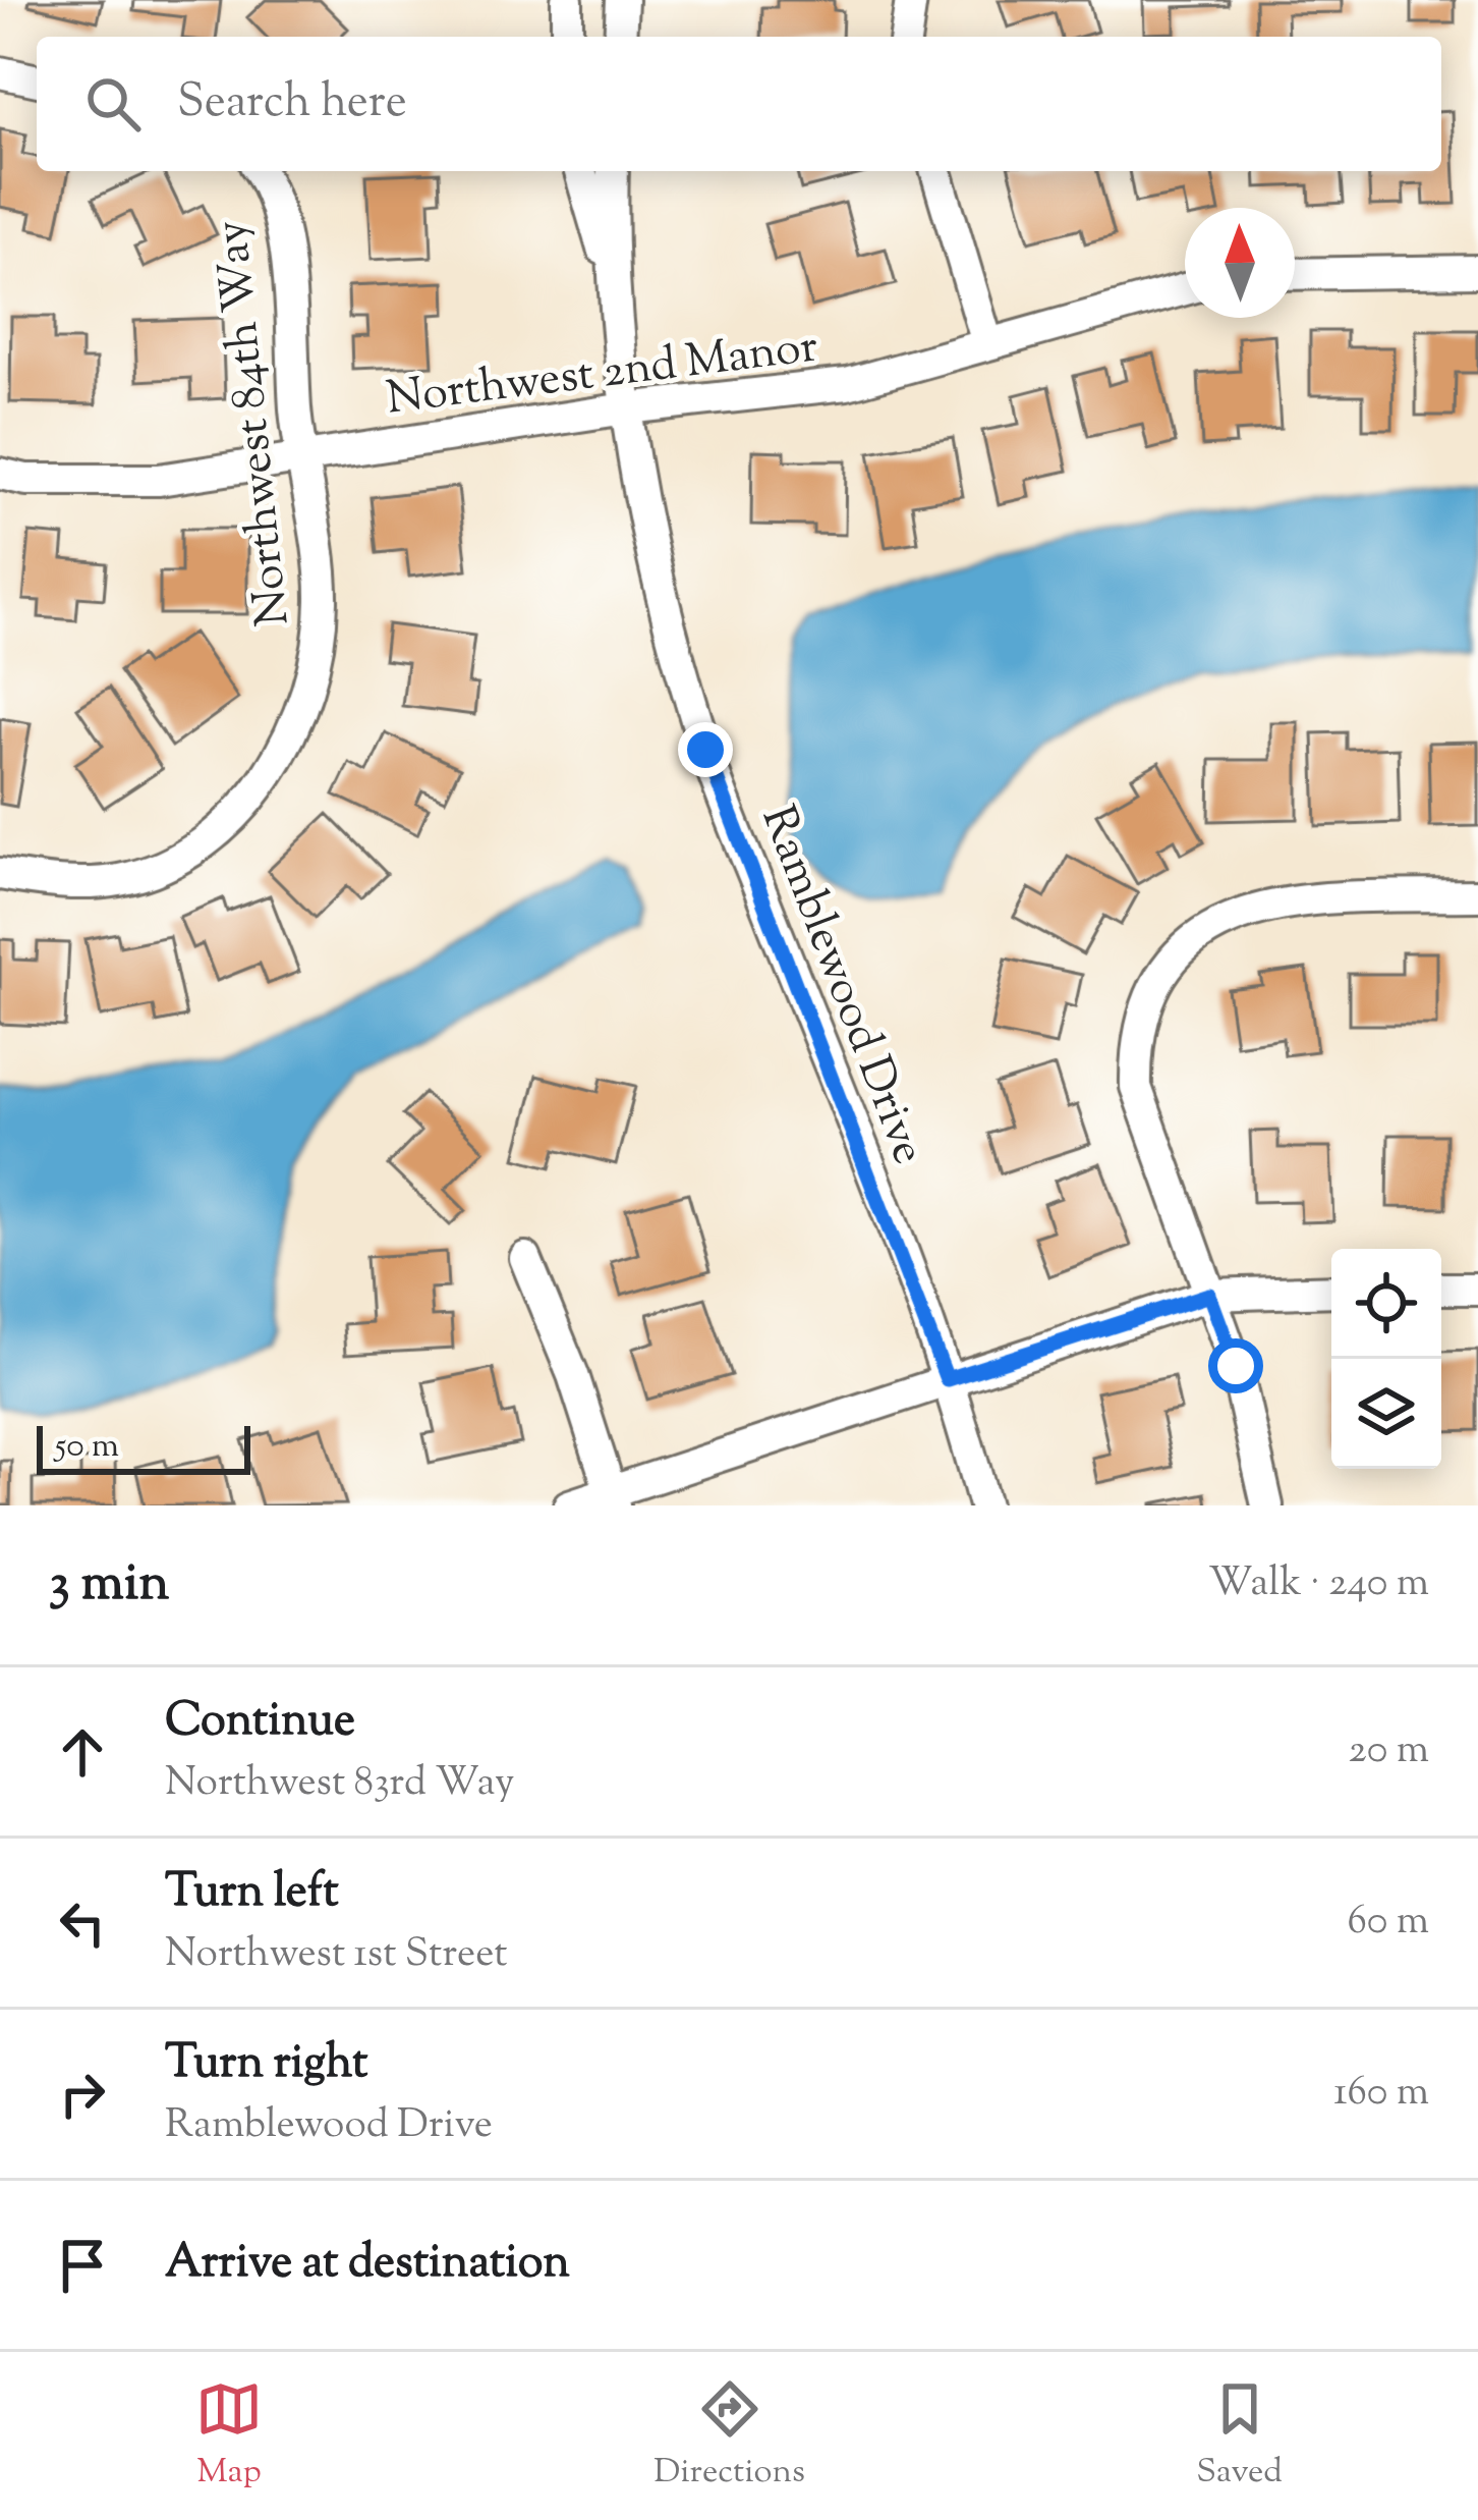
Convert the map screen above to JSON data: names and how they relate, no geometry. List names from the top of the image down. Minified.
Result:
{"streets":{"street":["Northwest 2nd Manor","Northwest 84th Way","Ramblewood Drive"]},"crossings":[["Northwest 2nd Manor","Northwest 84th Way"],["Northwest 2nd Manor","Ramblewood Drive"]],"scale_bar":"50 m","north":"top","page":{"search":"Search here","scale":"50 m","heading":["3 min","Walk · 240 m"],"list":[["Continue","Northwest 83rd Way","20 m"],["Turn left","Northwest 1st Street","60 m"],["Turn right","Ramblewood Drive","160 m"],"Arrive at destination"],"nav":["Map","Directions","Saved"]}}
